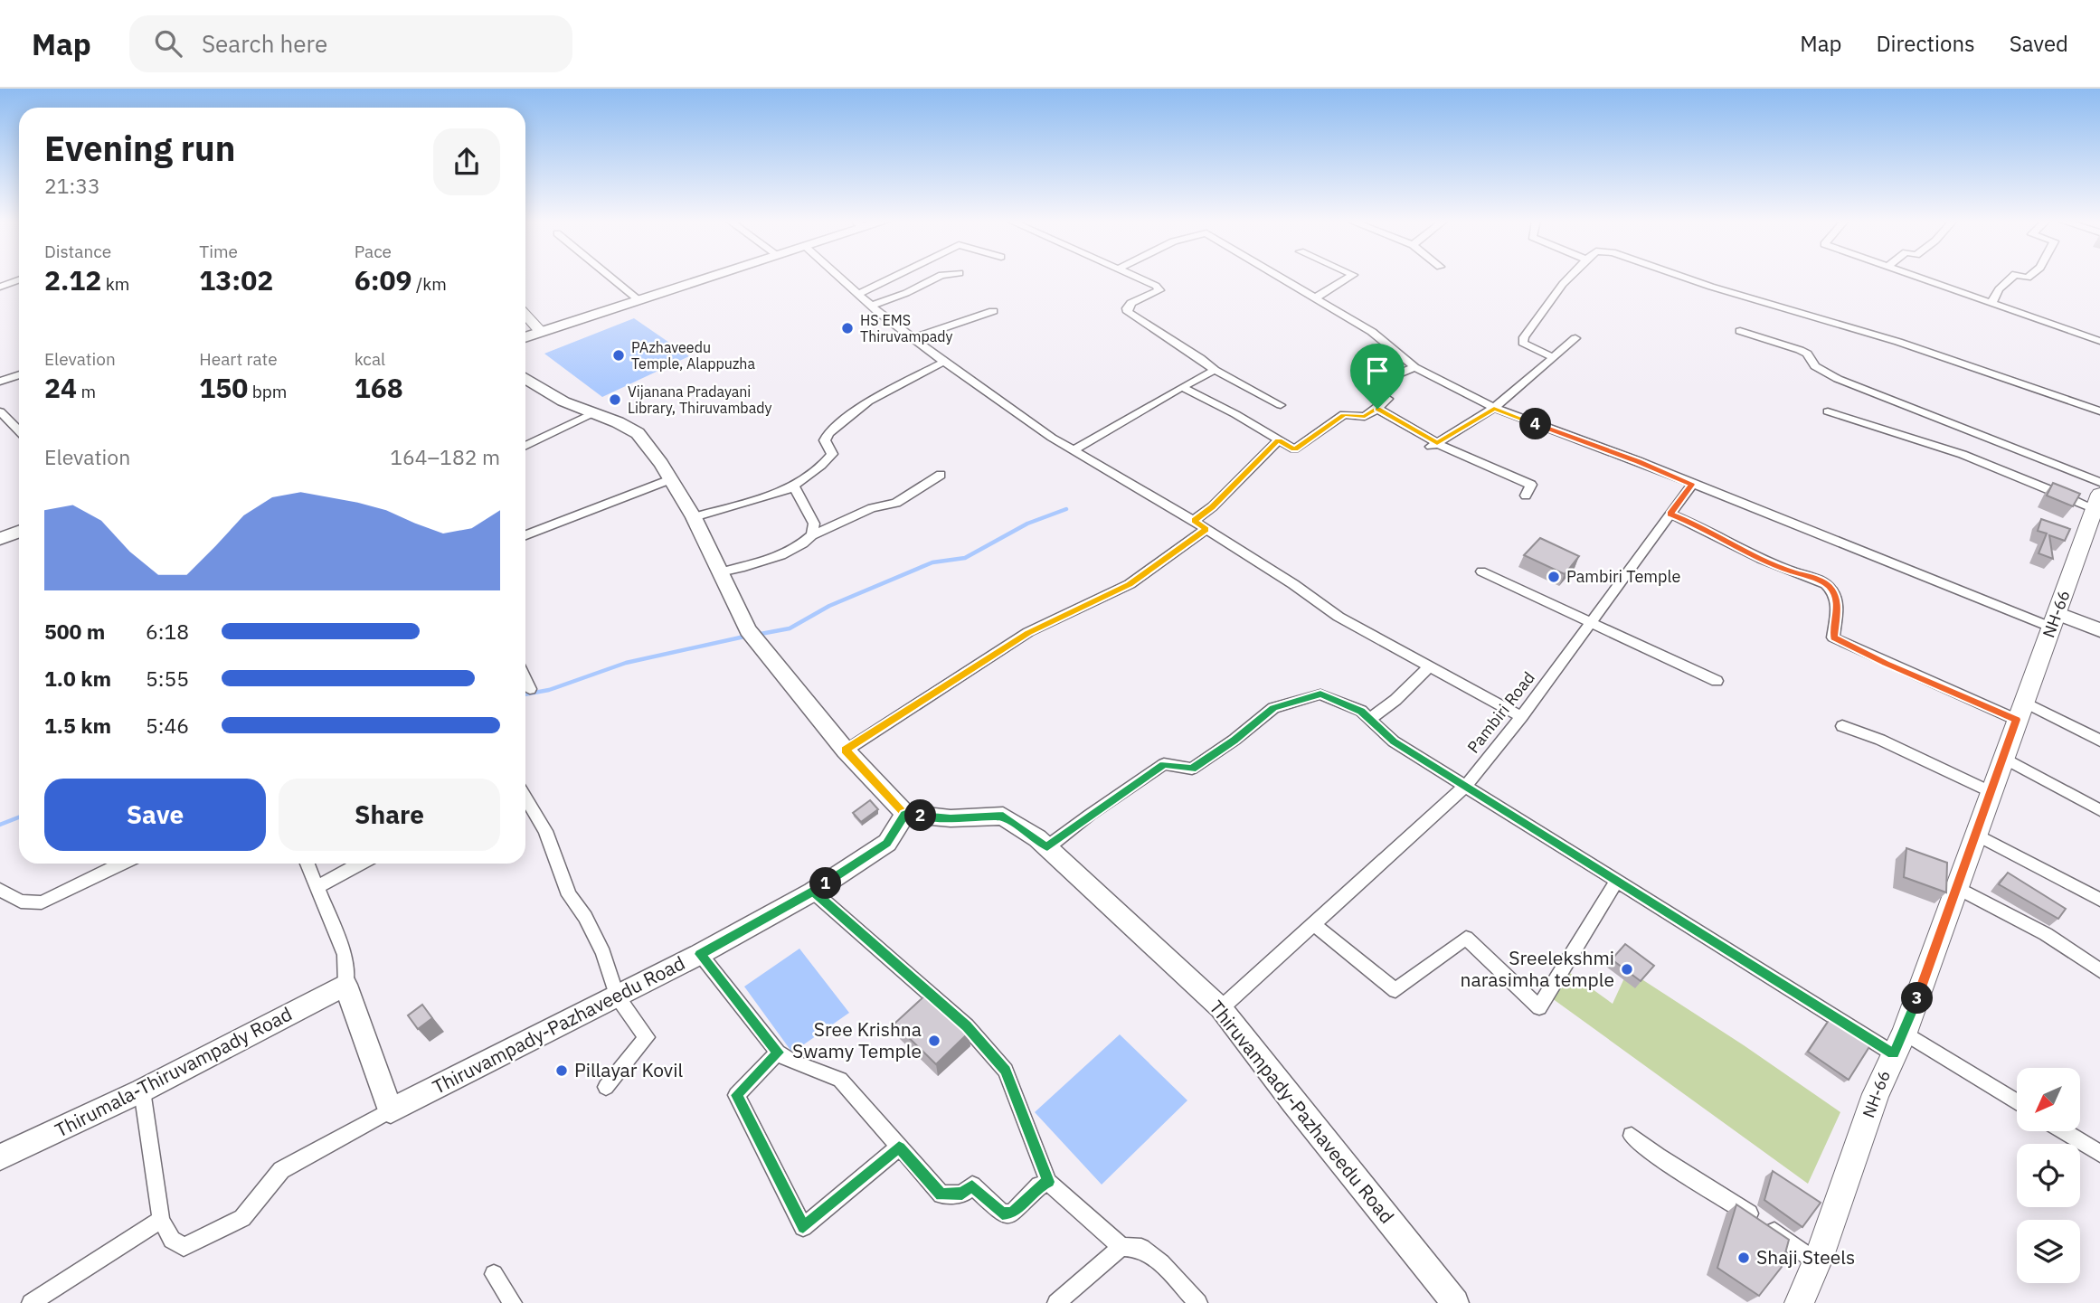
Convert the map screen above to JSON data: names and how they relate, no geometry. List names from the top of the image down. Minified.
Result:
{"streets":{"main road":["NH-66","Thiruvampady-Pazhaveedu Road","Thirumala-Thiruvampady Road"],"street":["Pambiri Road"]},"crossings":[["Pambiri Road","Thiruvampady-Pazhaveedu Road"]],"places":["HS EMS Thiruvampady","PAzhaveedu Temple, Alappuzha","Vijanana Pradayani Library, Thiruvambady","Pambiri Temple","Sreelekshmi narasimha temple","Sree Krishna Swamy Temple","Pillayar Kovil","Shaji Steels"],"north":"bottom left","page":{"header":"Map","search":"Search here","nav":["Map","Directions","Saved"],"heading":["Evening run","21:33"],"stats":[["Distance","2.12 km"],["Time","13:02"],["Pace","6:09 /km"],["Elevation","24 m"],["Heart rate","150 bpm"],["kcal","168"]],"pins":["4","2","1","3"],"chart":["Elevation","164–182 m"],"list":[{"name":"500 m","note":"6:18"},{"name":"1.0 km","note":"5:55"},{"name":"1.5 km","note":"5:46"}],"buttons":["Save","Share"]}}
